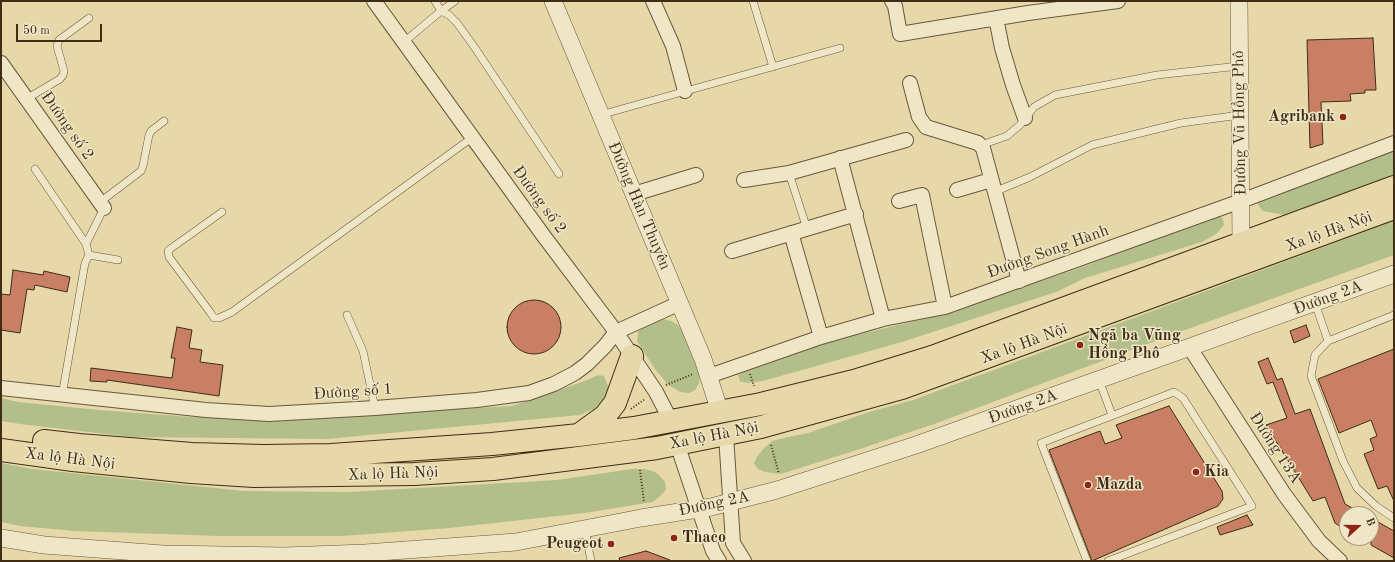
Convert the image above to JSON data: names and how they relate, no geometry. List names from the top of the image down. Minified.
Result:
{"streets":{"highway":["Xa lộ Hà Nội"],"street":["Đường Vũ Hồng Phô","Đường số 2","Đường Hàn Thuyên","Đường Song Hành","Đường 2A","Đường số 1","Đường 13A"]},"crossings":[["Đường Vũ Hồng Phô","Xa lộ Hà Nội"],["Đường Vũ Hồng Phô","Đường Song Hành"],["Đường số 2","Xa lộ Hà Nội"],["Đường số 2","Đường số 1"],["Đường Hàn Thuyên","Xa lộ Hà Nội"],["Đường Hàn Thuyên","Đường Song Hành"],["Đường Hàn Thuyên","Đường số 1"],["Đường 2A","Đường 13A"]],"places":["Agribank","Ngã ba Vũng Hồng Phô","Kia","Mazda","Thaco","Peugeot"],"scale_bar":"50 m","north":"right"}
